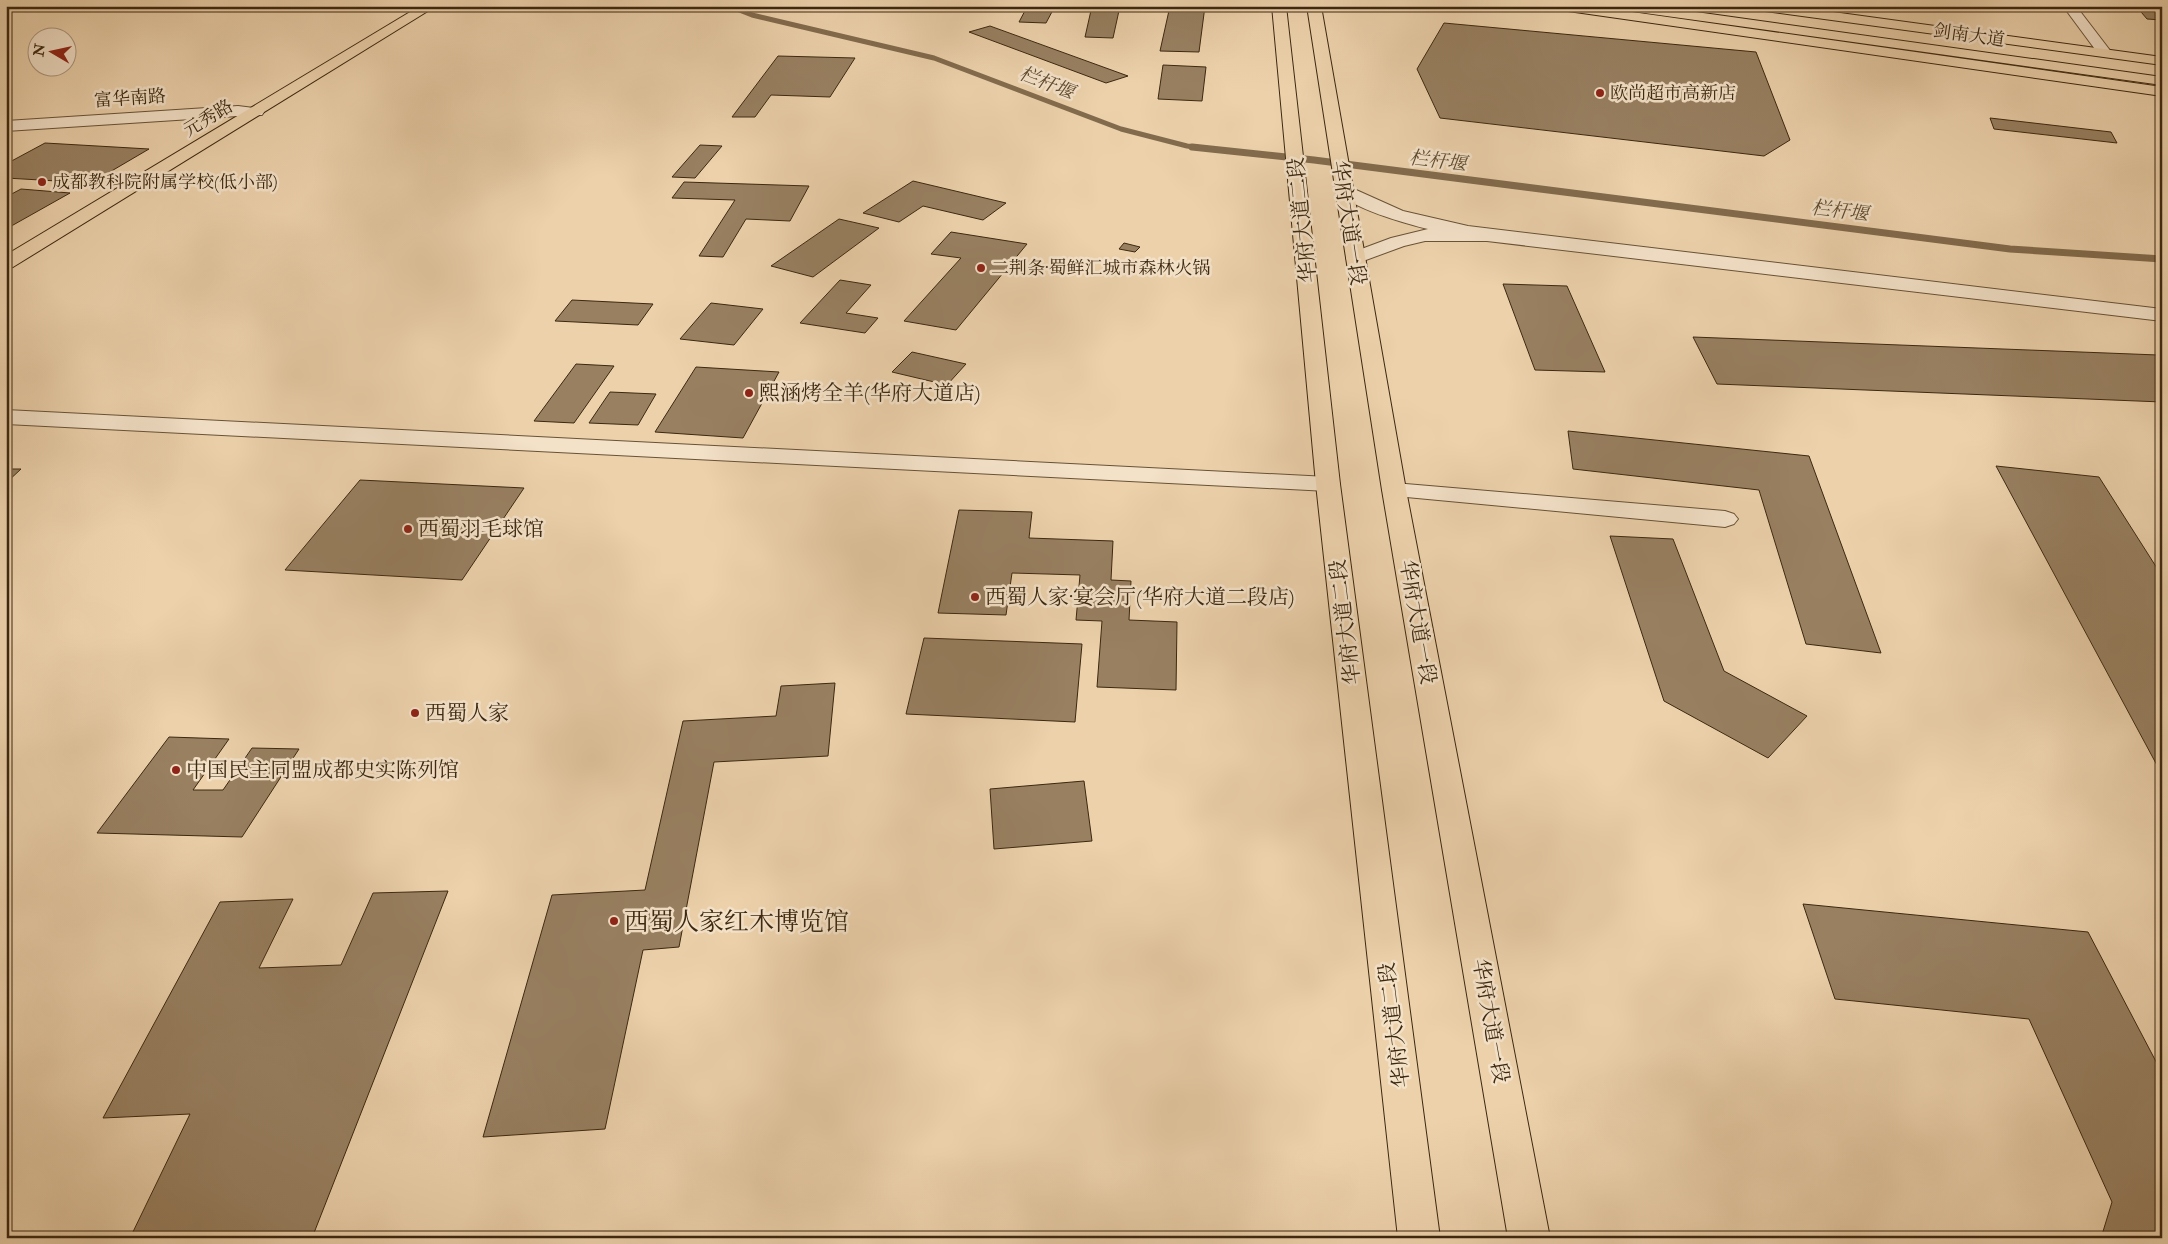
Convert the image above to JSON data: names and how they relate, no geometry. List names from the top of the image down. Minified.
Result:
{"streets":{"main road":["剑南大道","元秀路","华府大道二段","华府大道一段"],"street":["富华南路"]},"crossings":[["富华南路","元秀路"]],"water":["栏杆堰"],"places":["欧尚超市高新店","成都教科院附属学校(低小部)","二荆条·蜀鲜汇城市森林火锅","熙涵烤全羊(华府大道店)","西蜀羽毛球馆","西蜀人家·宴会厅(华府大道二段店)","西蜀人家","中国民主同盟成都史实陈列馆","西蜀人家红木博览馆"],"north":"left"}
